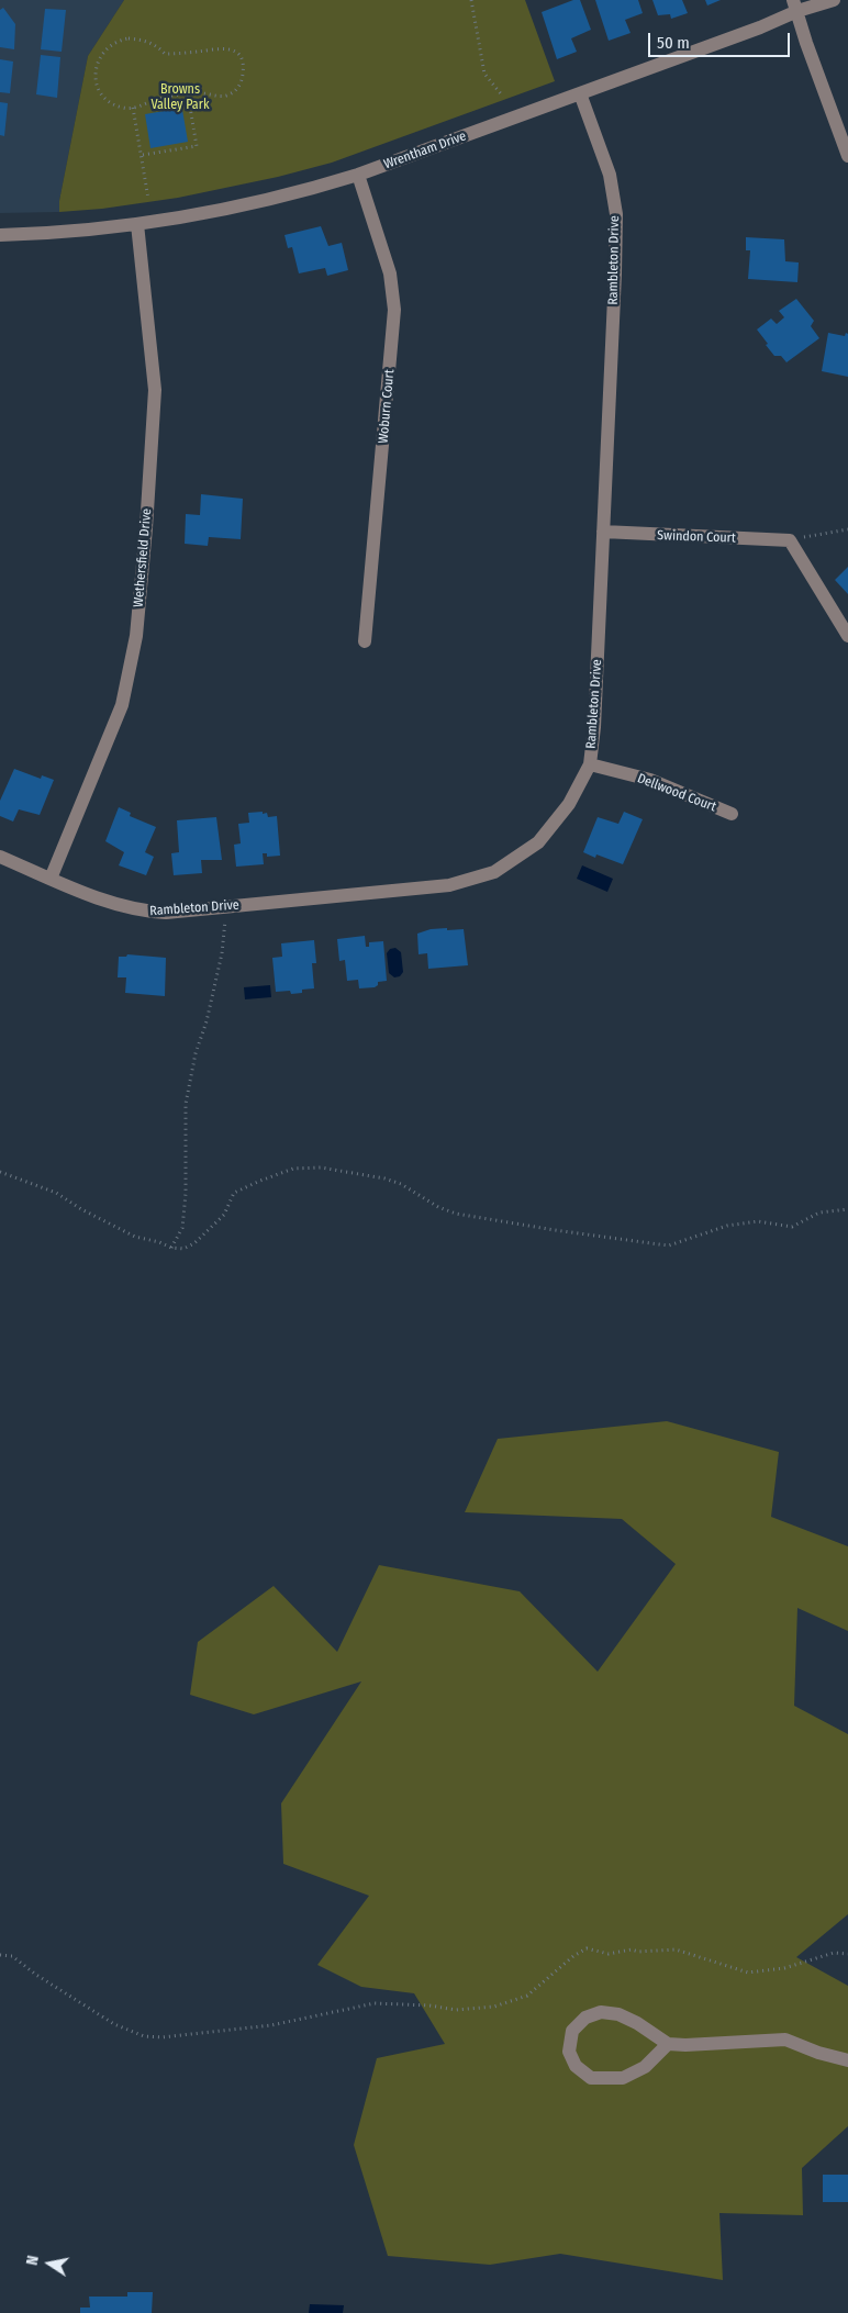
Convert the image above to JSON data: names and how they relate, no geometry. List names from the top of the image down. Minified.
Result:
{"streets":{"street":["Wrentham Drive","Rambleton Drive","Woburn Court","Swindon Court","Wethersfield Drive","Dellwood Court"]},"crossings":[["Wrentham Drive","Rambleton Drive"],["Wrentham Drive","Woburn Court"],["Wrentham Drive","Wethersfield Drive"],["Rambleton Drive","Swindon Court"],["Rambleton Drive","Wethersfield Drive"],["Rambleton Drive","Dellwood Court"]],"parks":["Browns Valley Park"],"scale_bar":"50 m","north":"left"}
